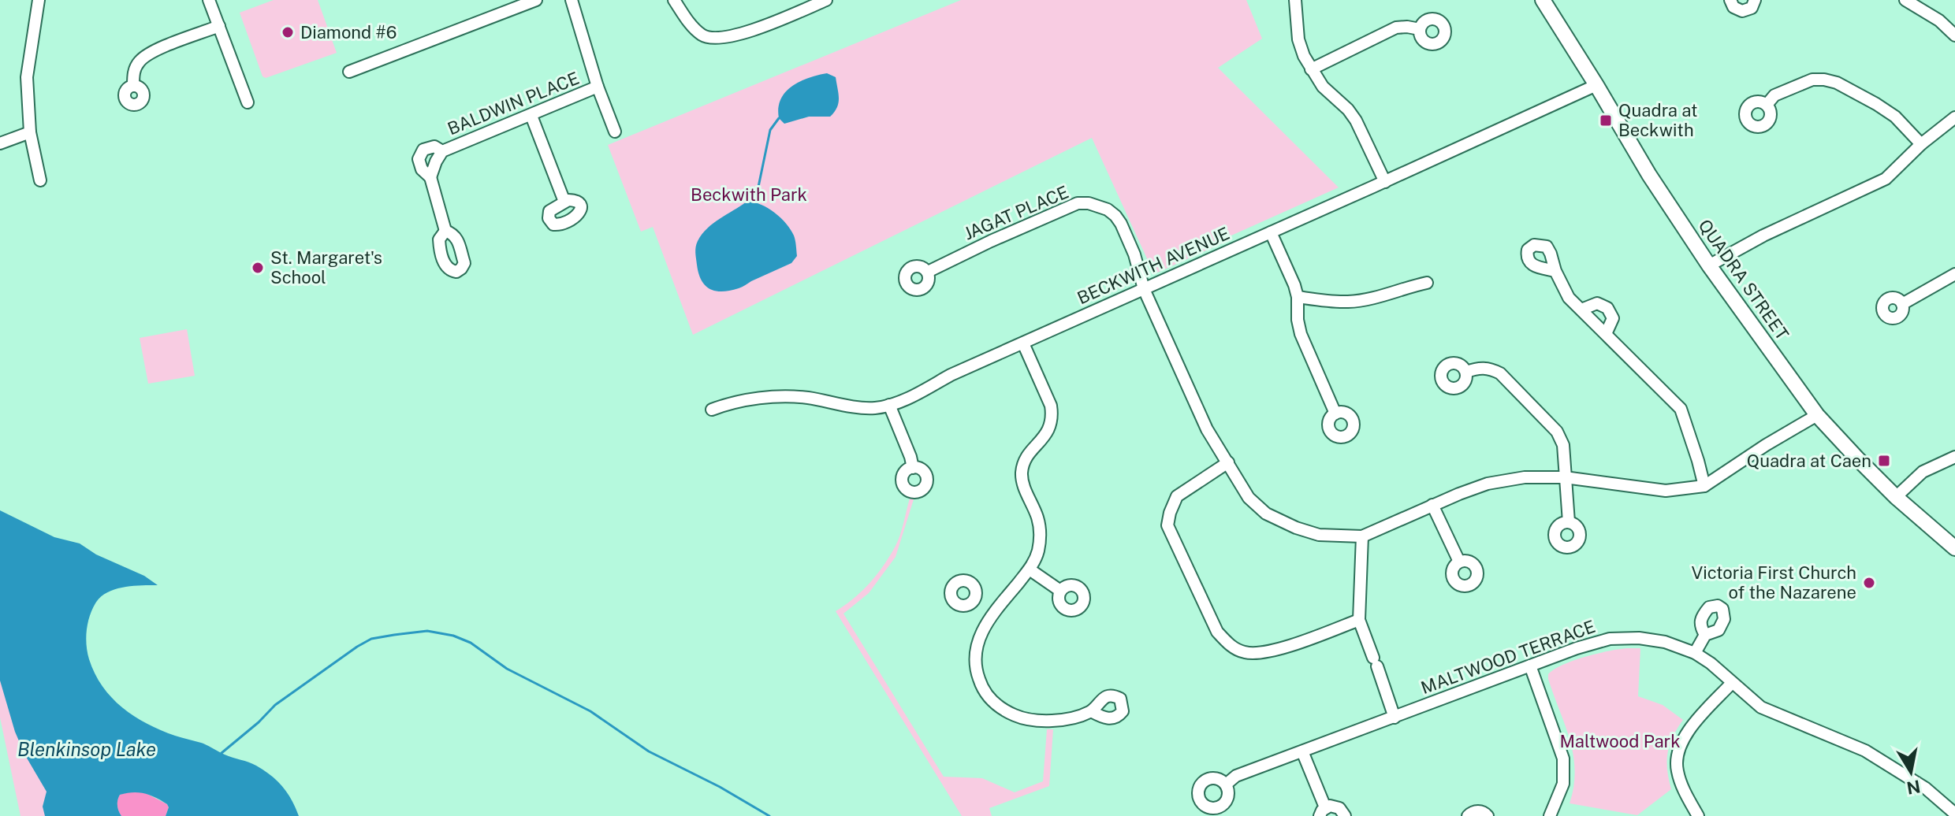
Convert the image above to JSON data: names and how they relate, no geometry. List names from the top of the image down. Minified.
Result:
{"streets":{"main road":["QUADRA STREET"],"street":["BALDWIN PLACE","JAGAT PLACE","BECKWITH AVENUE","MALTWOOD TERRACE"]},"crossings":[["JAGAT PLACE","BECKWITH AVENUE"],["BECKWITH AVENUE","QUADRA STREET"]],"water":["Blenkinsop Lake"],"parks":["Beckwith Park","Maltwood Park"],"places":{"other":["Diamond #6","St. Margaret's School","Victoria First Church of the Nazarene"],"transit":["Quadra at Beckwith","Quadra at Caen"]},"north":"bottom"}
